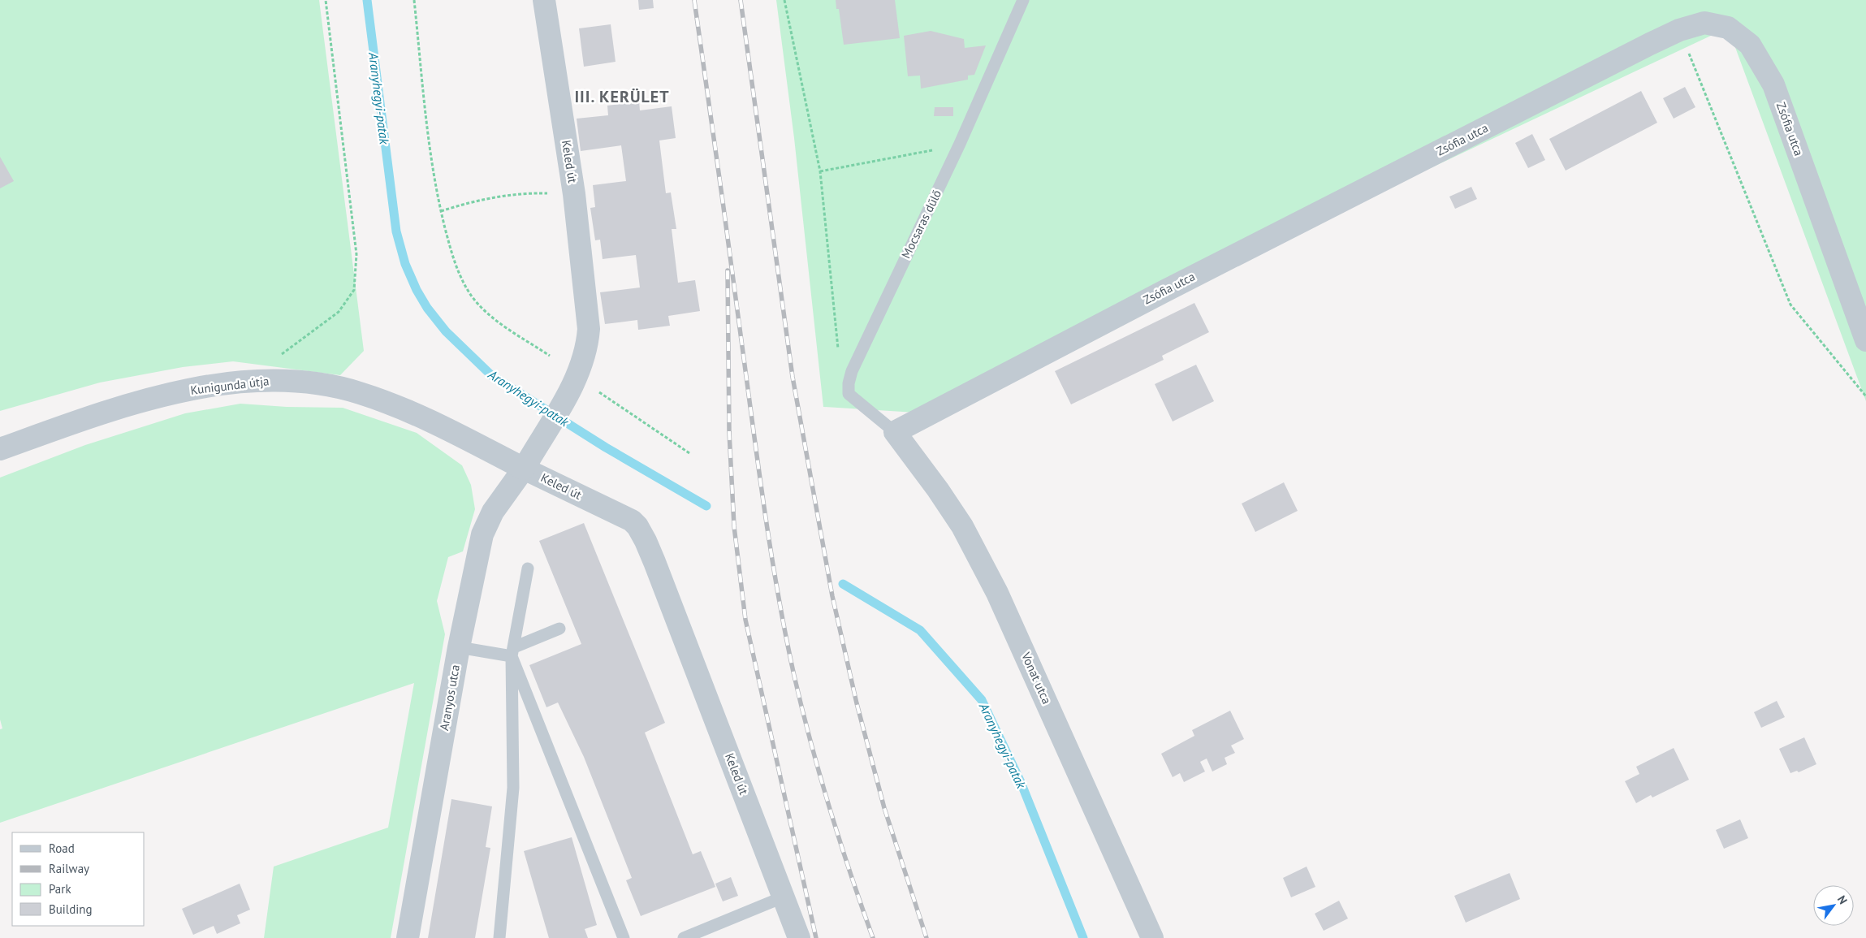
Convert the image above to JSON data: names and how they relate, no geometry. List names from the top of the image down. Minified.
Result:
{"streets":{"street":["Zsófia utca","Keled út","Kunigunda útja","Vonat utca","Aranyos utca"],"lane":["Mocsaras dűlő"]},"crossings":[["Zsófia utca","Vonat utca"],["Keled út","Kunigunda útja"],["Keled út","Aranyos utca"],["Kunigunda útja","Aranyos utca"]],"districts":["III. KERÜLET"],"water":["Aranyhegyi-patak"],"legend":["Road","Railway","Park","Building"],"north":"top right"}
